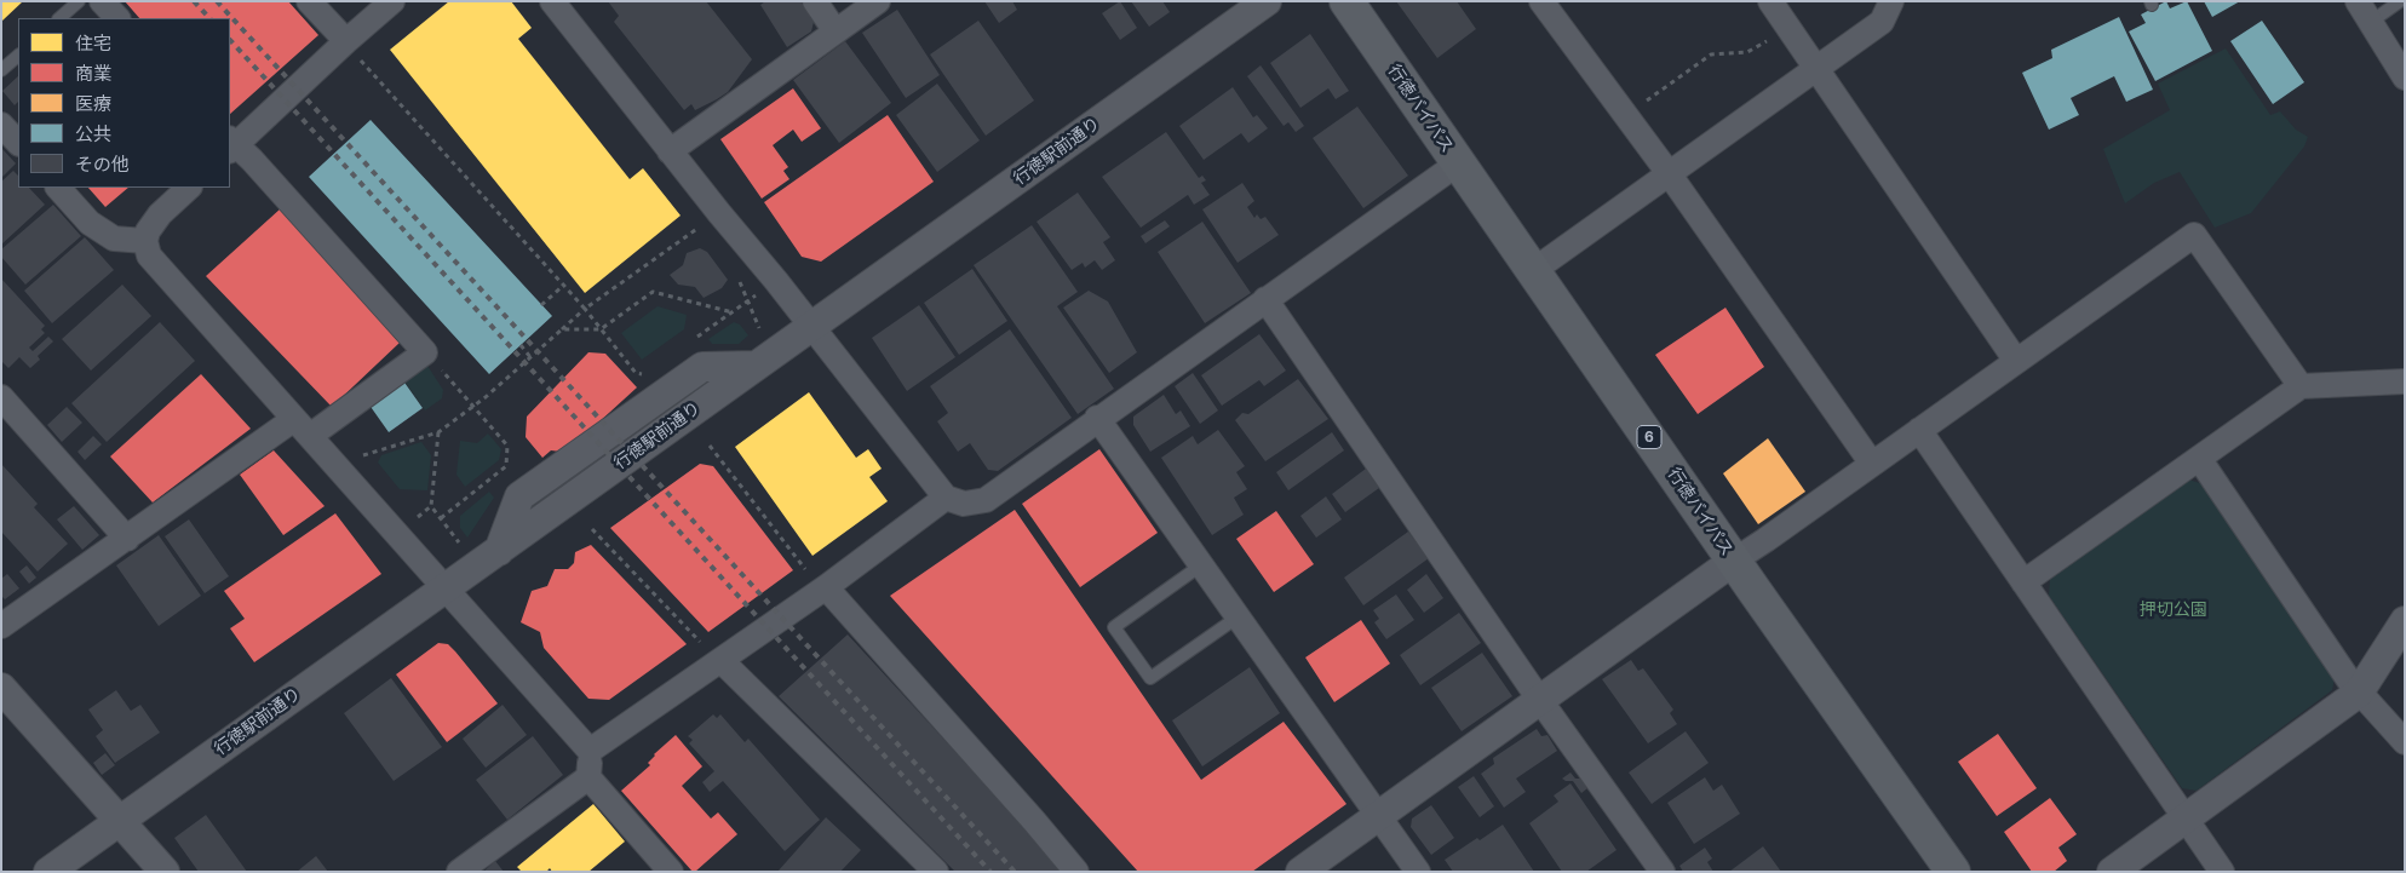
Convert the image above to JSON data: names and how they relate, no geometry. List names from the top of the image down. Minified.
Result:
{"streets":{"main road":["行徳バイパス","6"],"street":["行徳駅前通り"]},"parks":["押切公園"],"legend":["住宅","商業","医療","公共","その他"]}
